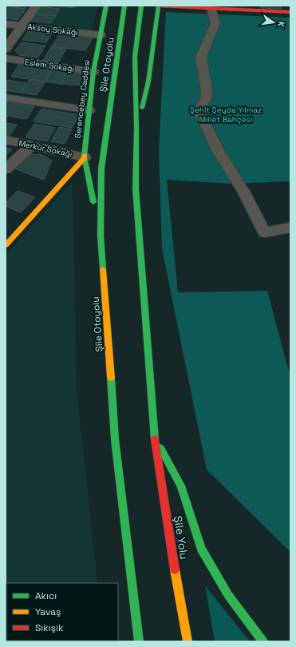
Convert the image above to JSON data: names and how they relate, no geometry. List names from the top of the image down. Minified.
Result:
{"streets":{"main road":["Şile Otoyolu","Serencebey Caddesi","Şile Yolu"],"street":["Aksoy Sokağı","Eslem Sokağı","Merkür Sokağı"]},"crossings":[["Aksoy Sokağı","Serencebey Caddesi"],["Şile Otoyolu","Serencebey Caddesi"],["Eslem Sokağı","Serencebey Caddesi"],["Serencebey Caddesi","Merkür Sokağı"]],"parks":["Şehit Şeyda Yılmaz Millet Bahçesi"],"legend":["Akıcı","Yavaş","Sıkışık"],"north":"right"}
